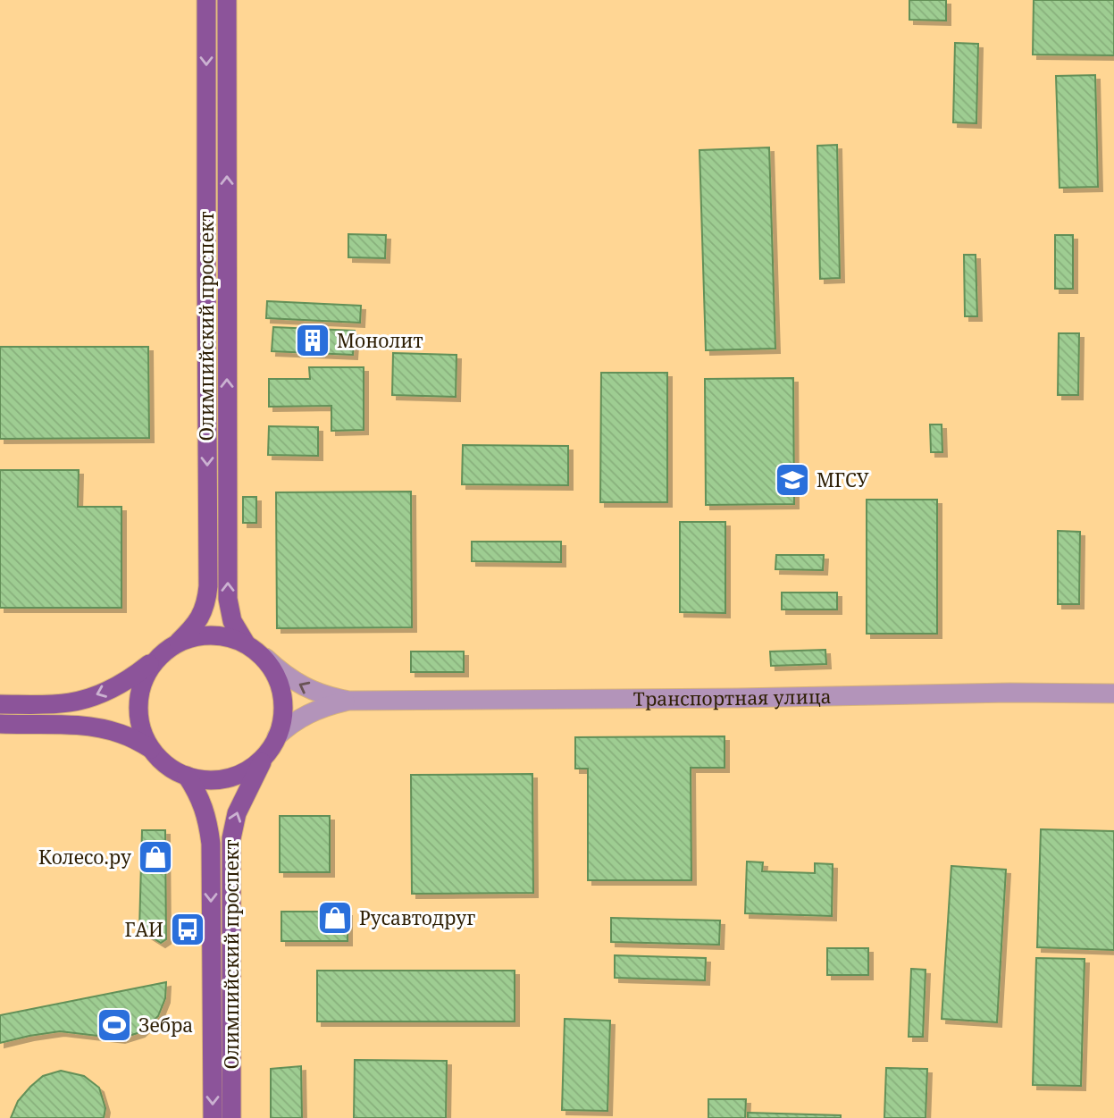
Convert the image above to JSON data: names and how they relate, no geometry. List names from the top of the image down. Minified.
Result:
{"streets":{"main road":["Олимпийский проспект"],"street":["Транспортная улица"]},"crossings":[["Олимпийский проспект","Транспортная улица"]],"places":{"building":["Монолит"],"school or university":["МГСУ"],"shop":["Колесо.ру","Русавтодруг"],"bus stop":["ГАИ"],"sports":["Зебра"]}}
